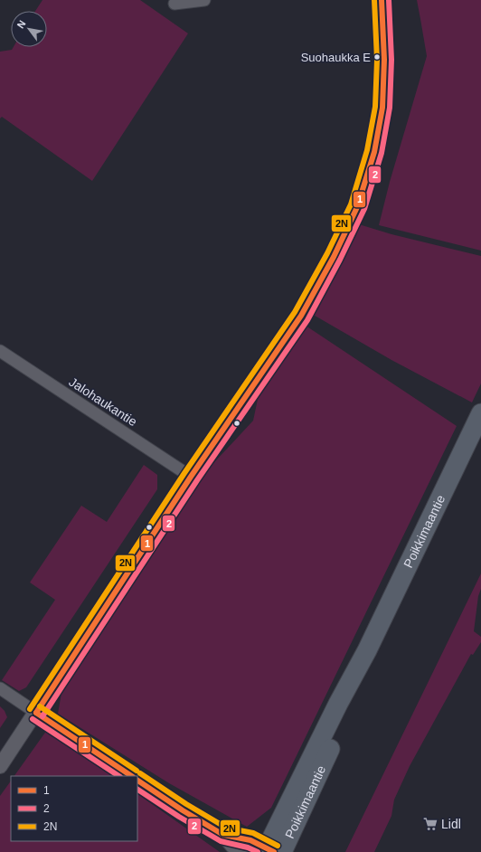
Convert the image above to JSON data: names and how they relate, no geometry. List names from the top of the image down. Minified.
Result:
{"streets":{"main road":["Poikkimaantie"],"street":["Jalohaukantie"]},"places":{"other":["Suohaukka E"],"supermarket":["Lidl"]},"lines":["transit line 1","transit line 2","transit line 2N"],"legend":["1","2","2N"],"north":"top left"}
